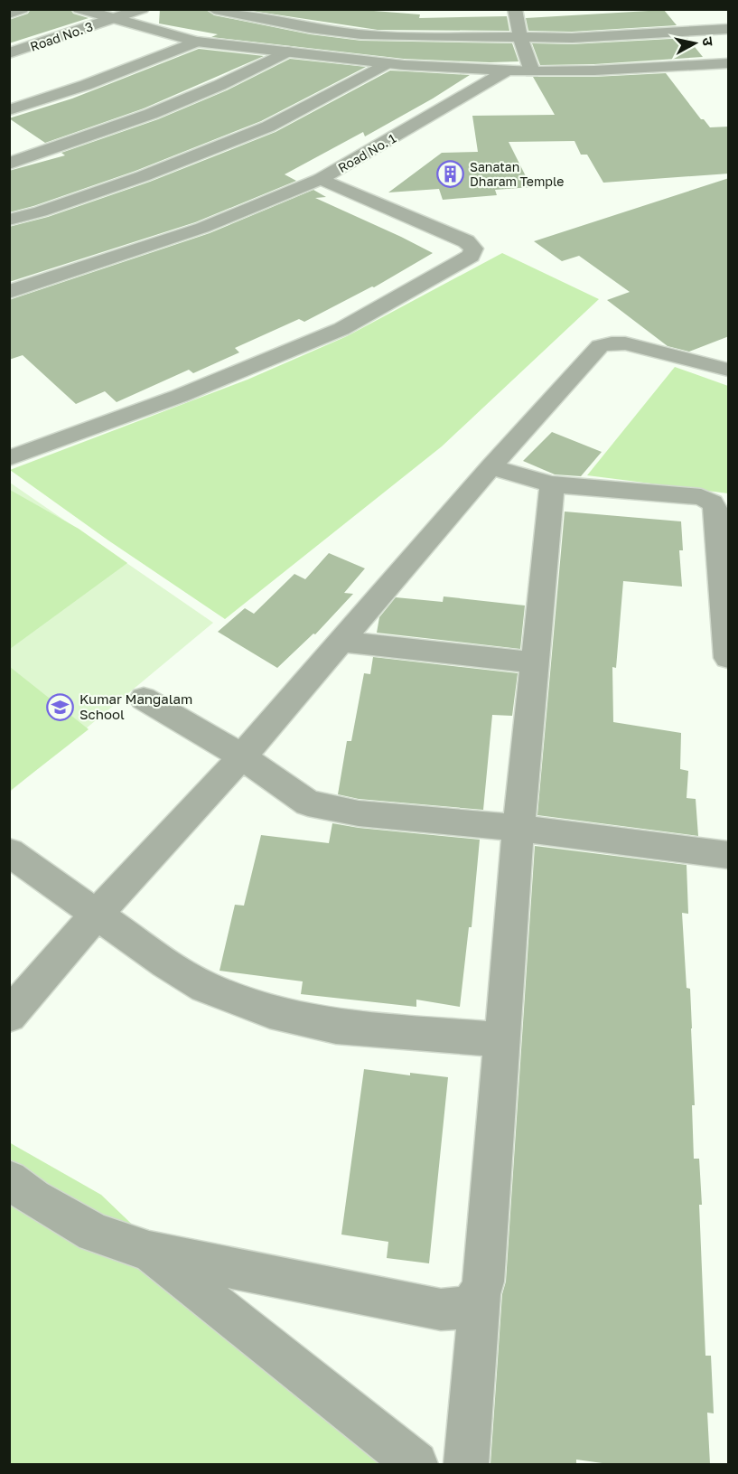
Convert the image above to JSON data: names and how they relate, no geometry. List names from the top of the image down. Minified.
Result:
{"streets":{"street":["Road No. 3","Road No. 1"]},"places":{"building":["Sanatan Dharam Temple"],"school or university":["Kumar Mangalam School"]},"north":"right"}
